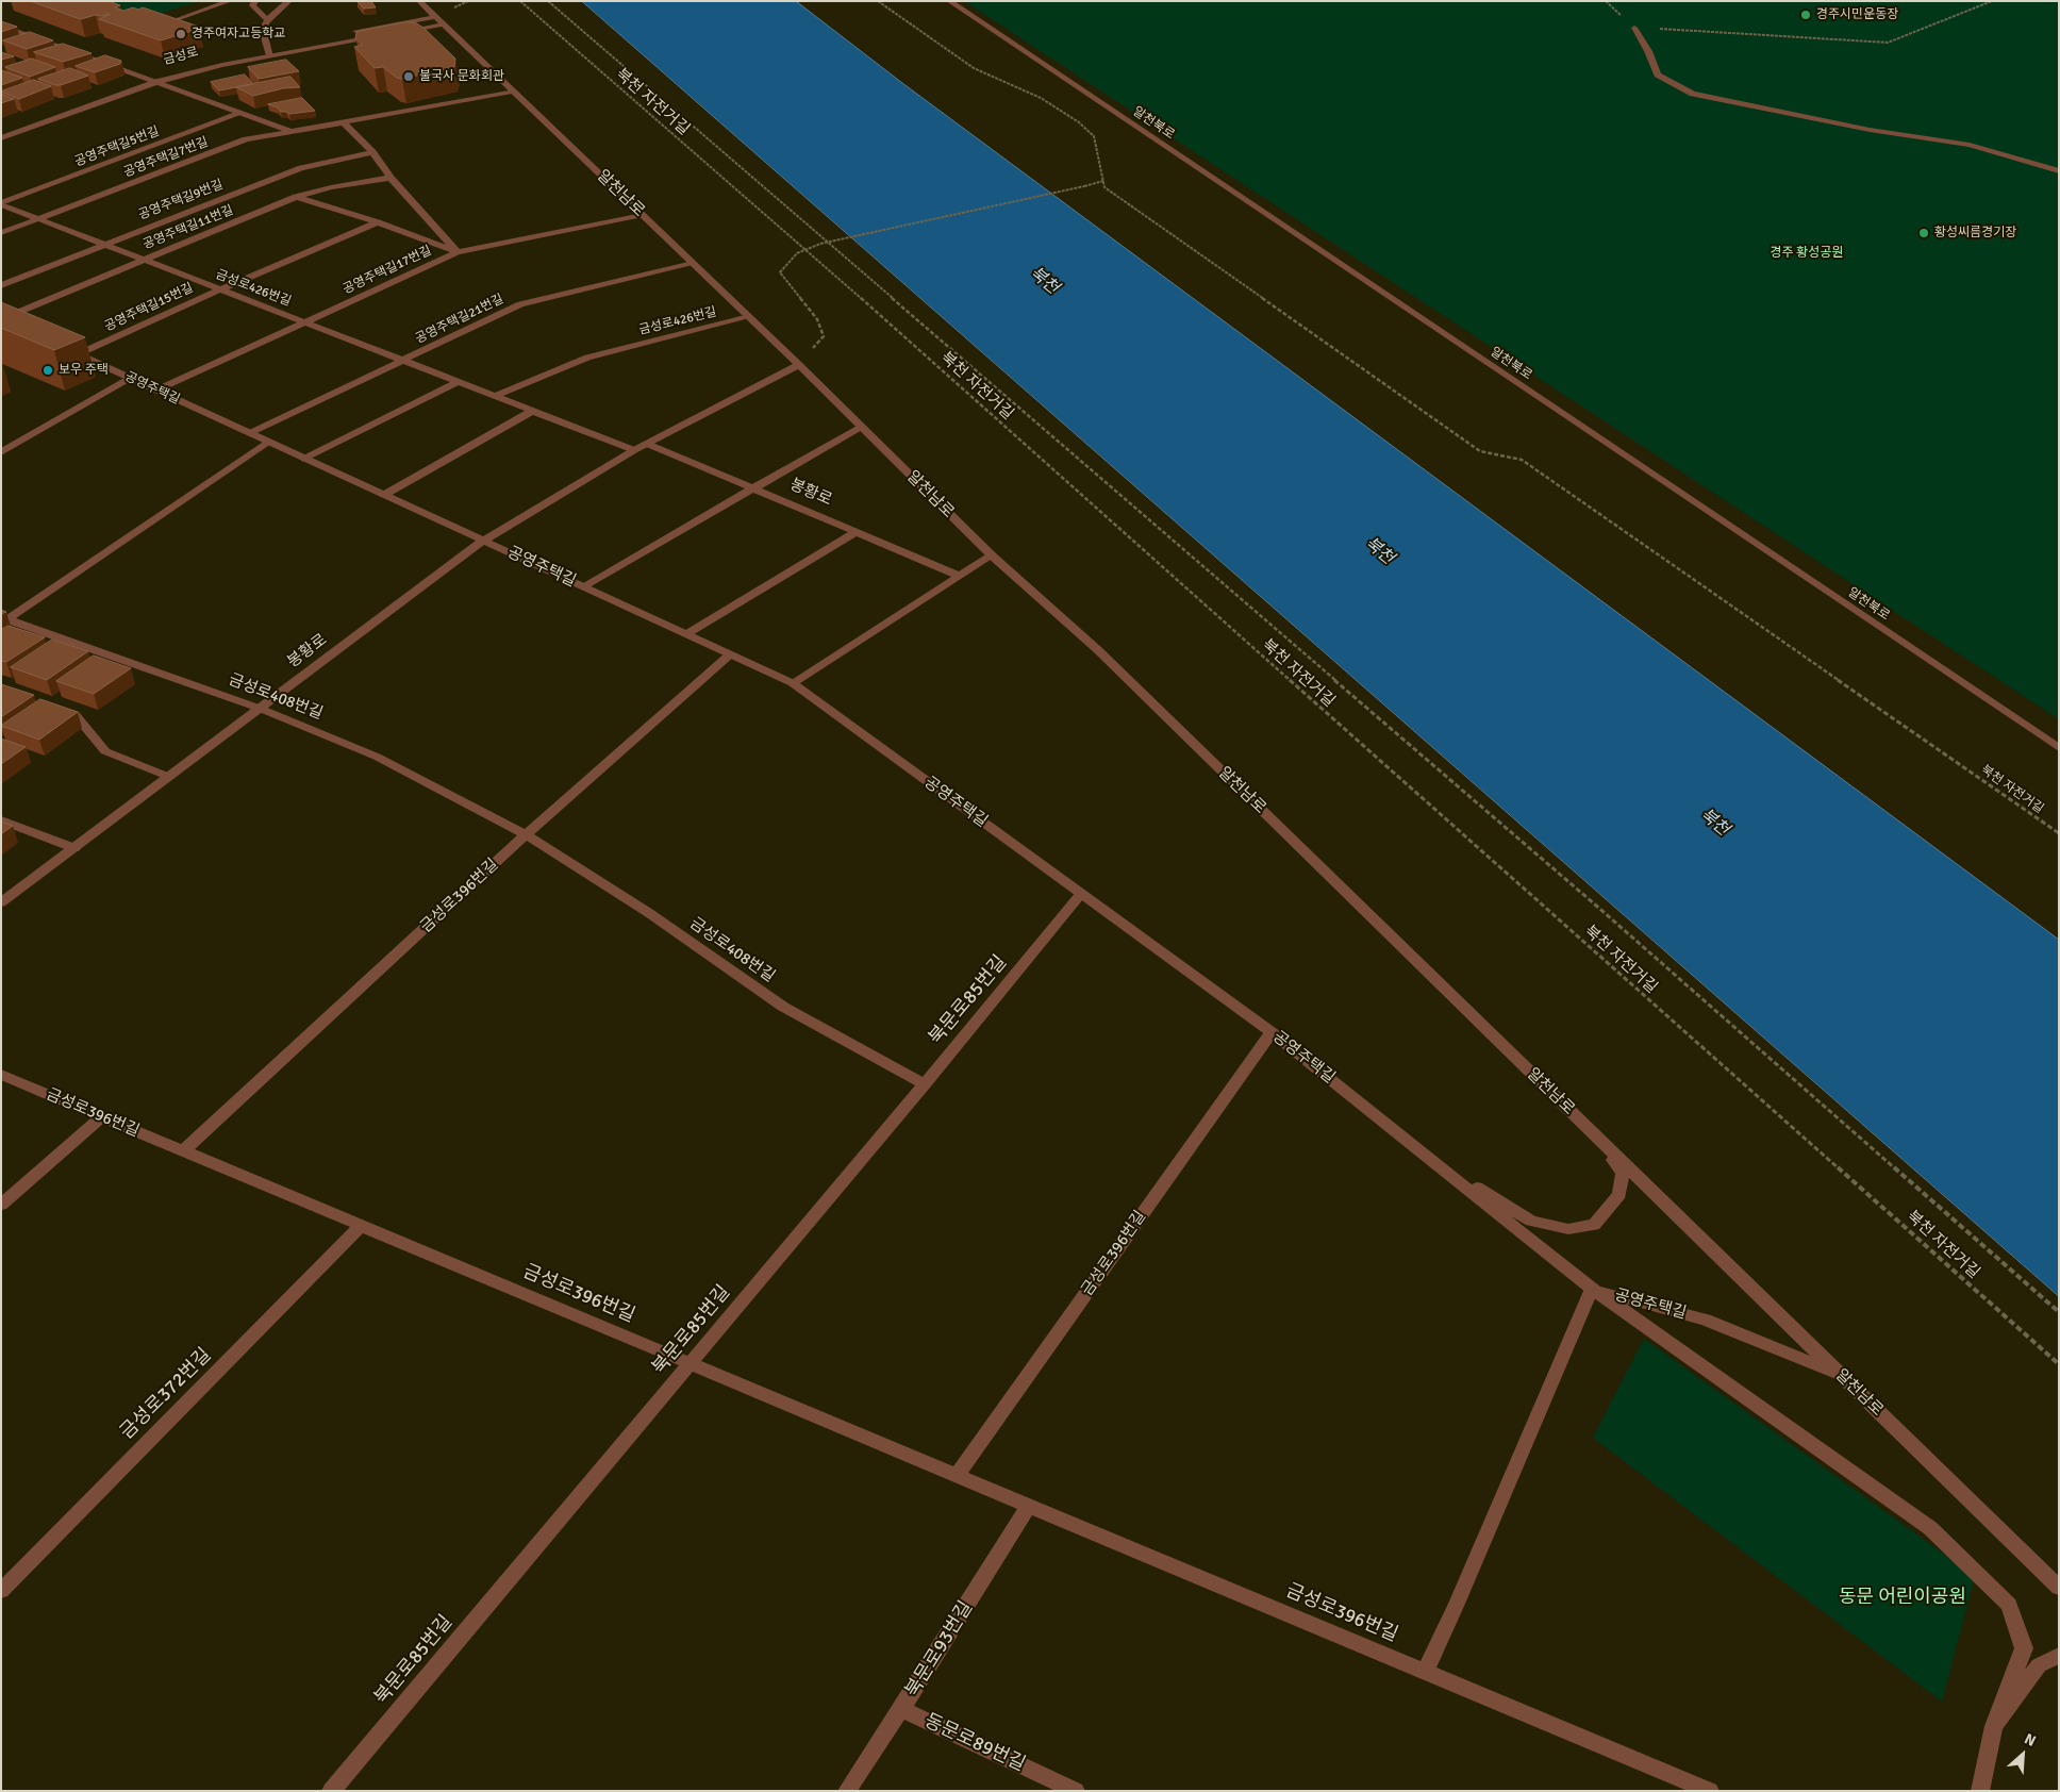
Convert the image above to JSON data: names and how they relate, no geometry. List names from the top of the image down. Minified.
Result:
{"streets":{"street":["금성로","알천북로","공영주택길5번길","공영주택길7번길","알천남로","공영주택길9번길","공영주택길11번길","공영주택길17번길","금성로426번길","공영주택길15번길","공영주택길21번길","공영주택길","봉황로","금성로408번길","금성로396번길","북문로85번길","금성로372번길","북문로93번길","동문로89번길"],"path":["북천 자전거길"]},"crossings":[["금성로","공영주택길5번길"],["금성로","공영주택길7번길"],["금성로","알천남로"],["공영주택길5번길","금성로426번길"],["공영주택길7번길","알천남로"],["공영주택길7번길","금성로426번길"],["알천남로","공영주택길17번길"],["알천남로","금성로426번길"],["알천남로","공영주택길21번길"],["알천남로","공영주택길"],["알천남로","봉황로"],["공영주택길9번길","금성로426번길"],["공영주택길11번길","금성로426번길"],["공영주택길17번길","금성로426번길"],["공영주택길17번길","공영주택길"],["금성로426번길","공영주택길15번길"],["금성로426번길","공영주택길21번길"],["금성로426번길","봉황로"],["공영주택길15번길","공영주택길"],["공영주택길21번길","공영주택길"],["공영주택길","봉황로"],["공영주택길","금성로396번길"],["공영주택길","북문로85번길"],["봉황로","금성로408번길"],["금성로408번길","금성로396번길"],["금성로408번길","북문로85번길"],["금성로396번길","북문로85번길"],["금성로396번길","금성로372번길"],["금성로396번길","북문로93번길"],["북문로93번길","동문로89번길"]],"water":["북천"],"parks":["경주 황성공원","동문 어린이공원"],"places":["경주시민운동장","경주여자고등학교","불국사 문화회관","황성씨름경기장","보우 주택"],"north":"top right"}
